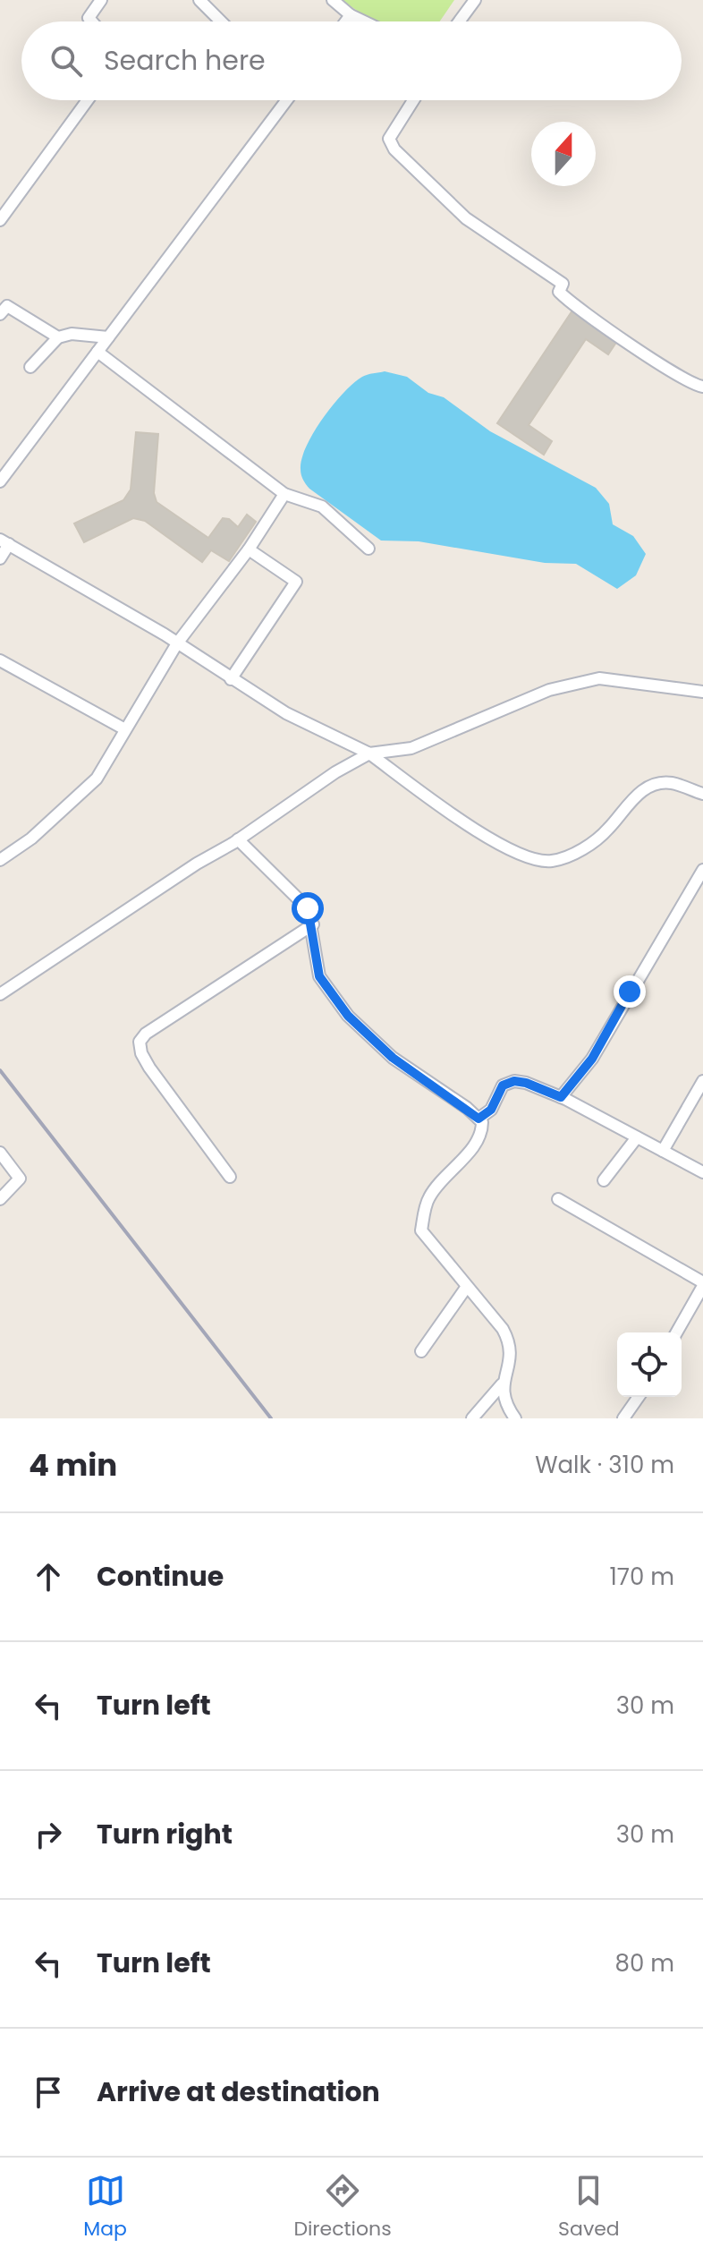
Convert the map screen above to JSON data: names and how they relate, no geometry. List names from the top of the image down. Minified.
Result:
{"north":"top","page":{"search":"Search here","heading":["4 min","Walk · 310 m"],"list":[["Continue","170 m"],["Turn left","30 m"],["Turn right","30 m"],["Turn left","80 m"],"Arrive at destination"],"nav":["Map","Directions","Saved"]}}
